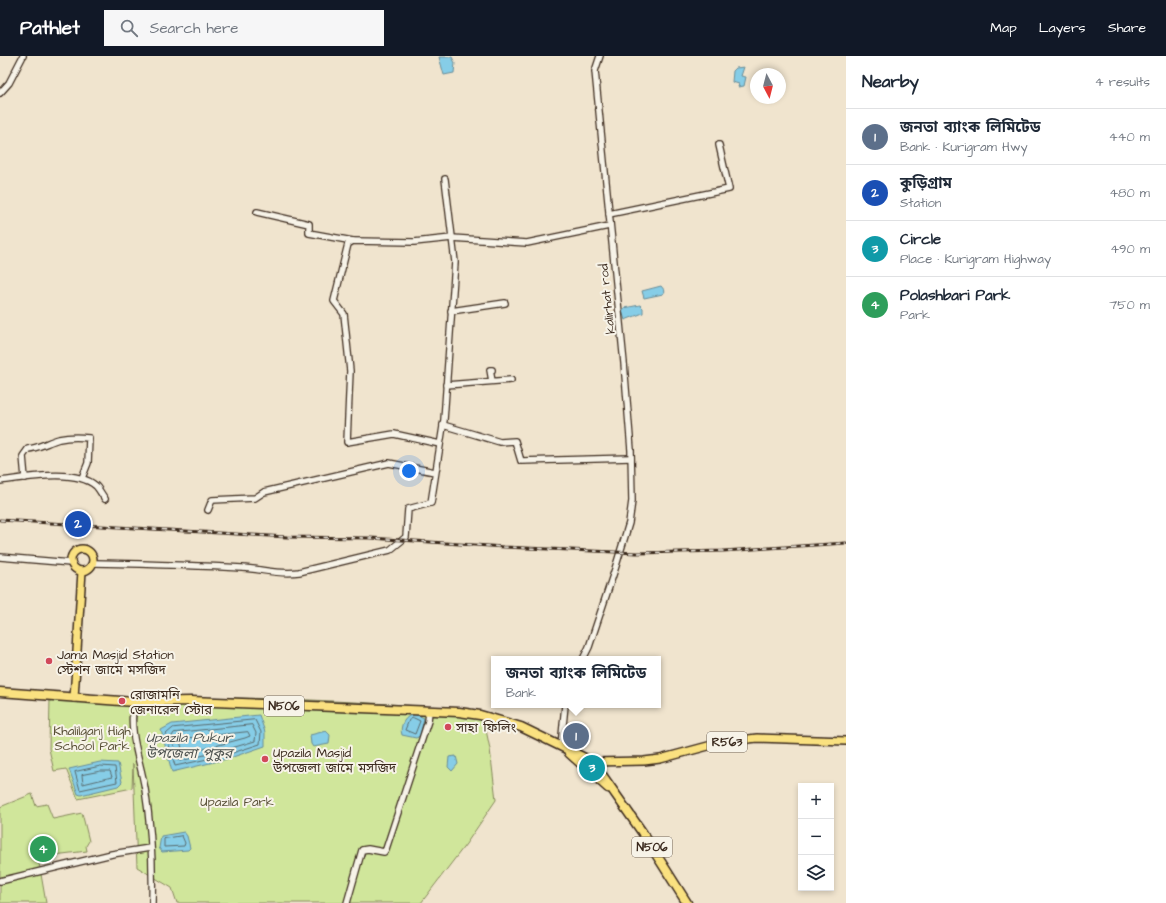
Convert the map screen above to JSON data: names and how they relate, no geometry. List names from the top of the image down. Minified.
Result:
{"streets":{"highway":["N506"],"main road":["R563"],"street":["kalirhat rod"]},"crossings":[["N506","R563"]],"water":["Upazila Pukur উপজেলা পুকুর"],"parks":["Khalilganj High School Park","Upazila Park"],"places":["Jama Masjid Station স্টেশন জামে মসজিদ","রোজামনি জেনারেল স্টোর","সাহা ফিলিং","Upazila Masjid উপজেলা জামে মসজিদ"],"north":"bottom","page":{"header":"Pathlet","search":"Search here","nav":["Map","Layers","Share"],"heading":["Nearby","4 results"],"list":[{"mark":"1","name":"জনতা ব্যাংক লিমিটেড","note":"Bank · Kurigram Hwy","value":"440 m"},{"mark":"2","name":"কুড়িগ্রাম","note":"Station","value":"480 m"},{"mark":"3","name":"Circle","note":"Place · Kurigram Highway","value":"490 m"},{"mark":"4","name":"Polashbari Park","note":"Park","value":"750 m"}],"pins":["2","1","3","4"],"popup":["জনতা ব্যাংক লিমিটেড","Bank"],"map_buttons":["+","−"]}}
